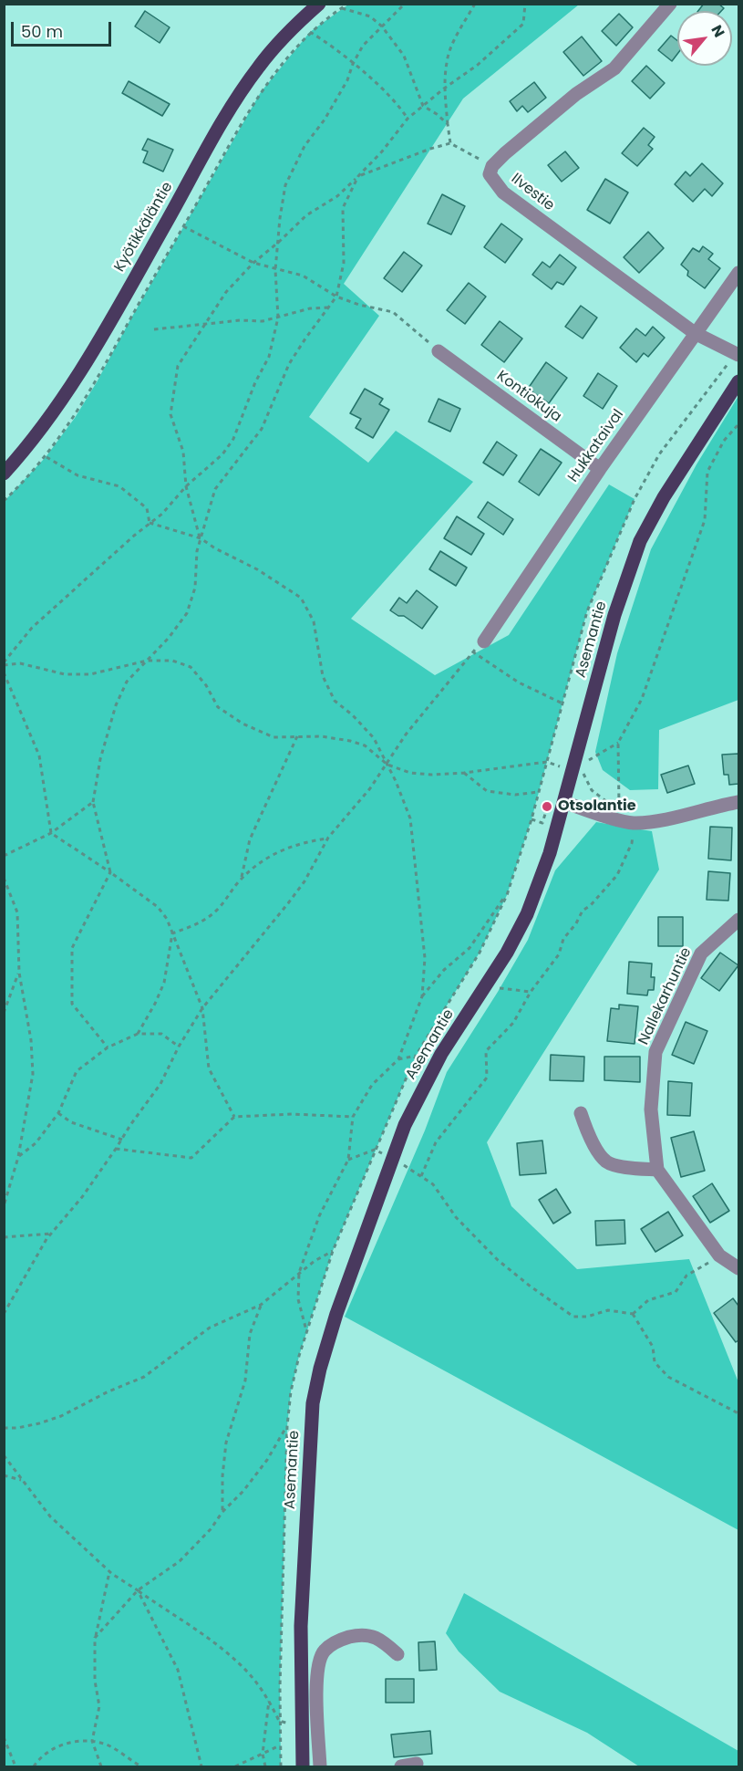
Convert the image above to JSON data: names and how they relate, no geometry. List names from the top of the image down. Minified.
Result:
{"streets":{"main road":["Kyötikkäläntie","Asemantie"],"street":["Ilvestie","Kontiokuja","Hukkataival","Nallekarhuntie"]},"crossings":[["Ilvestie","Hukkataival"],["Kontiokuja","Hukkataival"]],"places":["Otsolantie"],"scale_bar":"50 m","north":"top right"}
